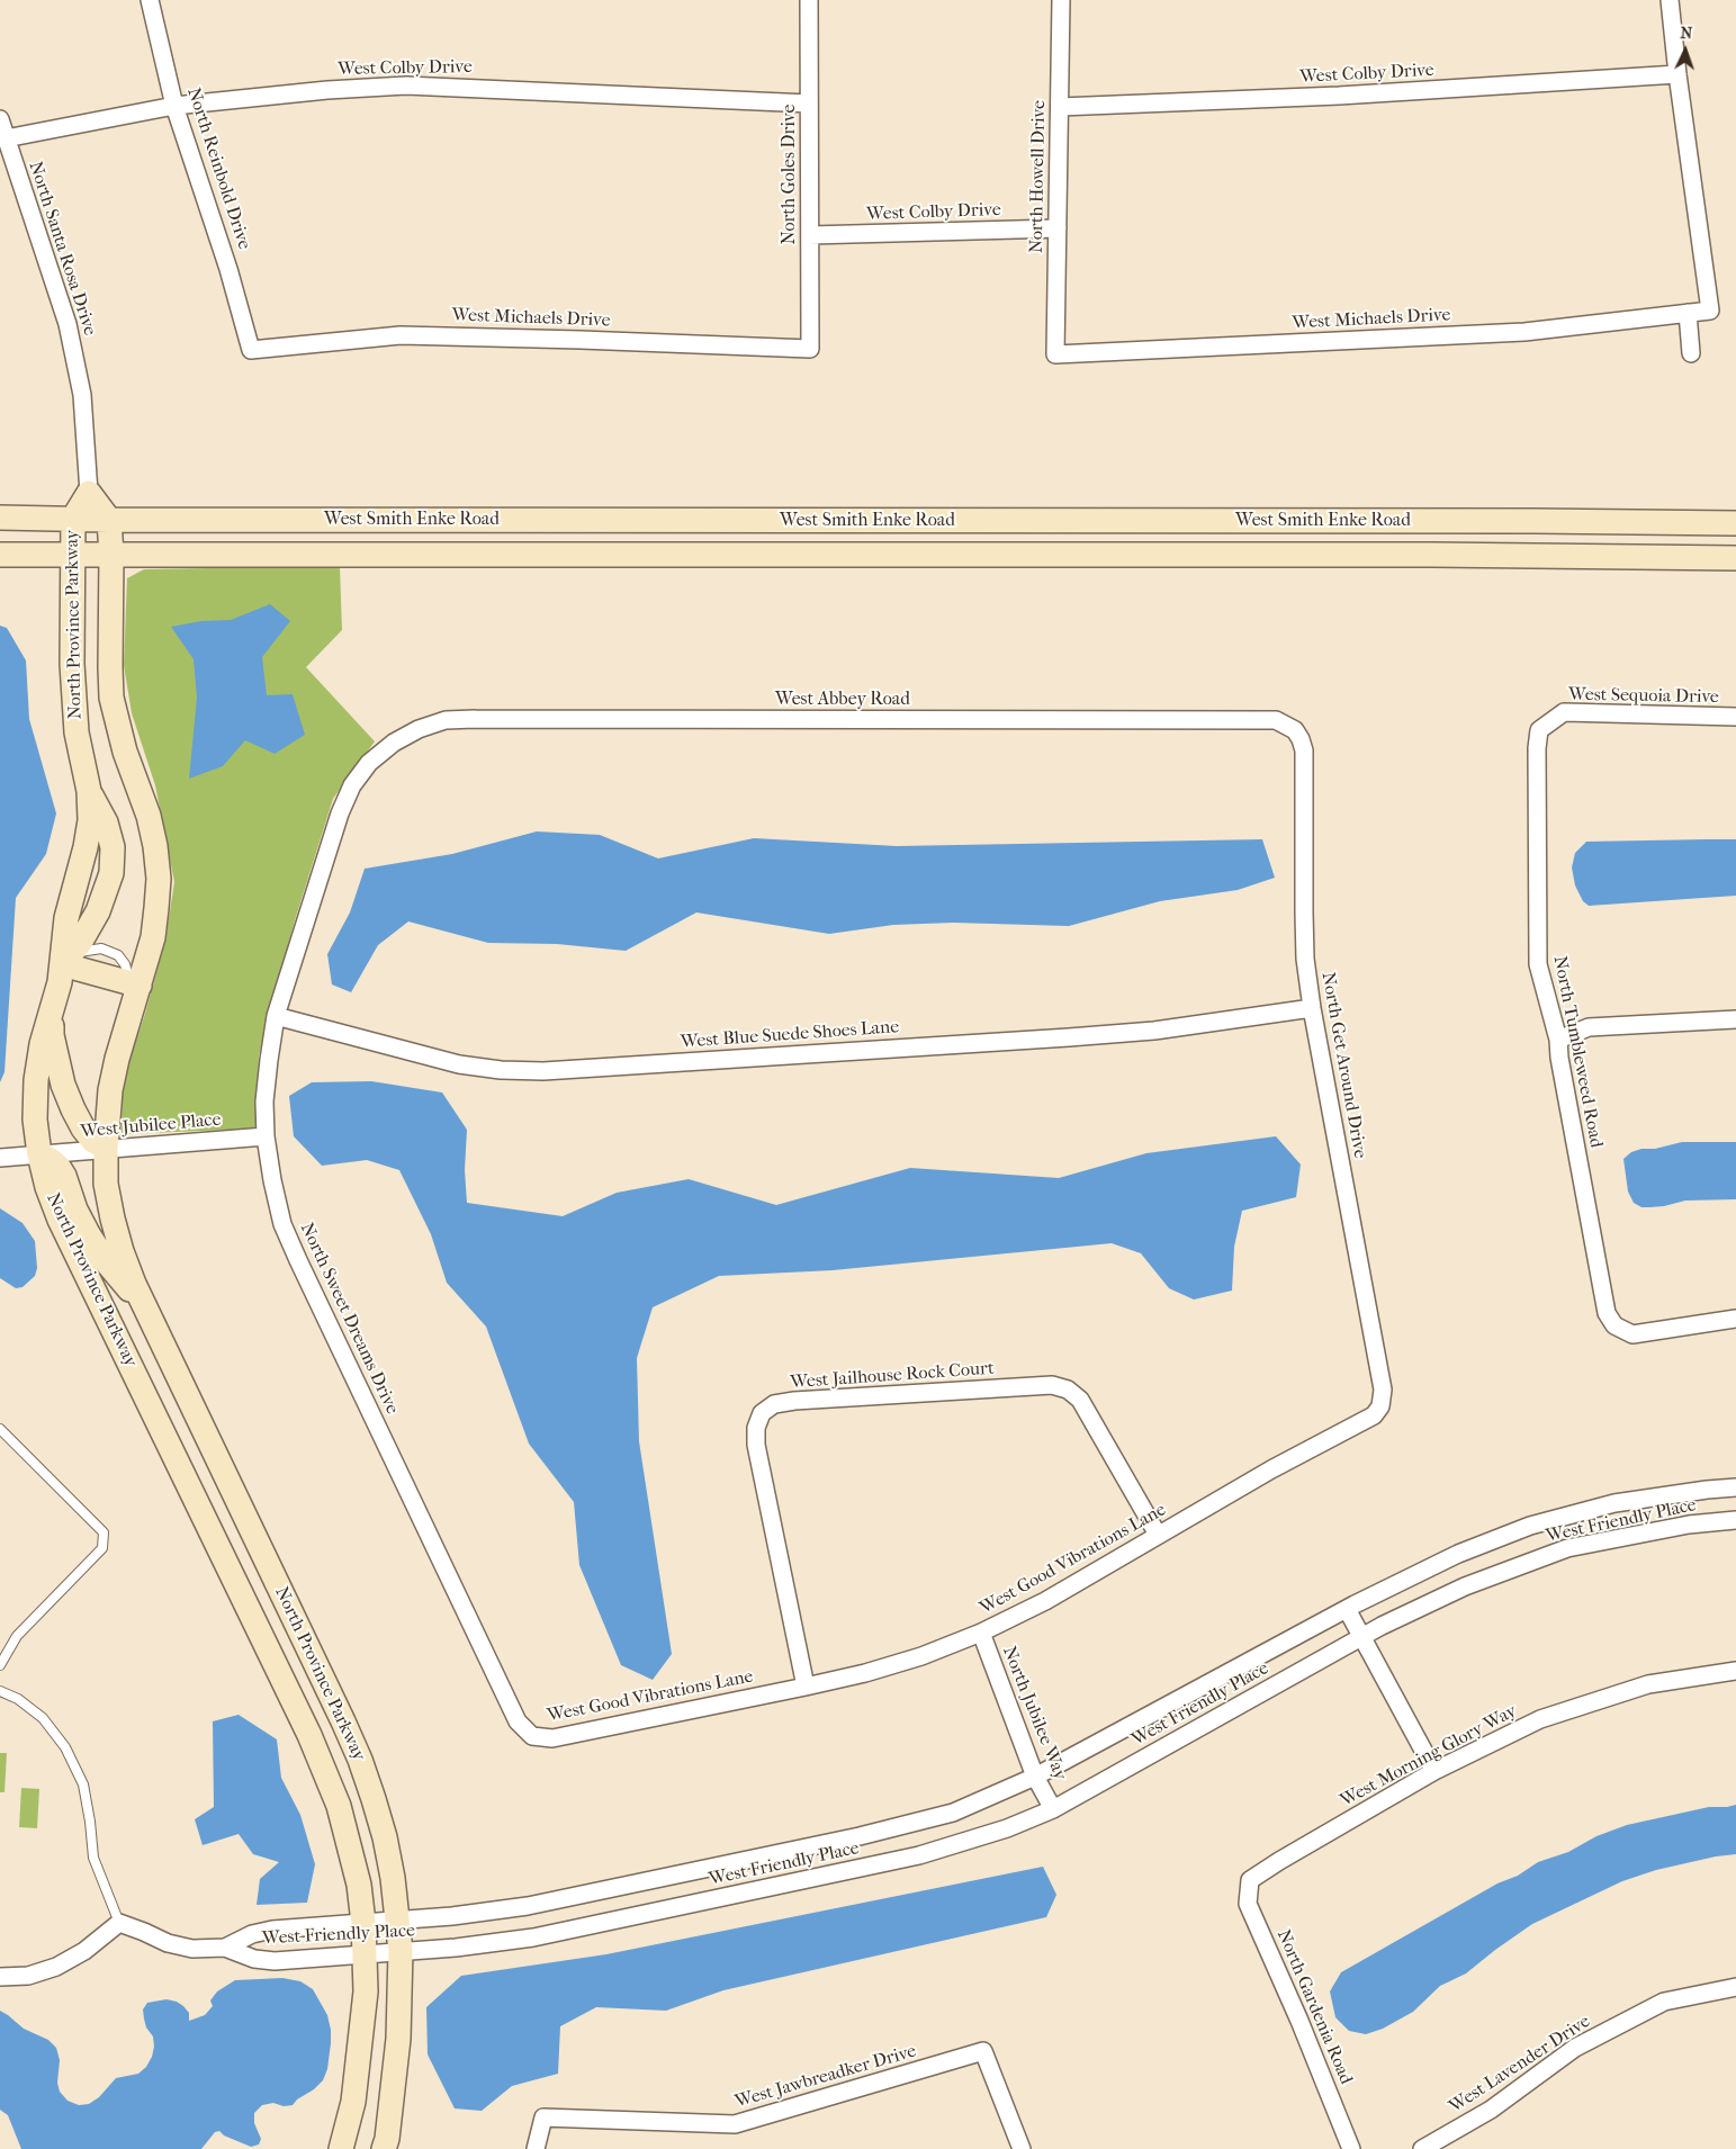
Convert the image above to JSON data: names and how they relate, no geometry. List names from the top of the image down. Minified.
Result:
{"streets":{"street":["West Colby Drive","North Reinbold Drive","North Goles Drive","North Howell Drive","North Santa Rosa Drive","West Michaels Drive","West Smith Enke Road","North Province Parkway","West Sequoia Drive","West Abbey Road","West Blue Suede Shoes Lane","North Tumbleweed Road","North Get Around Drive","West Jubilee Place","North Sweet Dreams Drive","West Jailhouse Rock Court","West Friendly Place","West Good Vibrations Lane","North Jubilee Way","West Morning Glory Way","North Gardenia Road","West Lavender Drive","West Jawbreadker Drive"]},"crossings":[["West Colby Drive","North Reinbold Drive"],["West Colby Drive","North Goles Drive"],["West Colby Drive","North Howell Drive"],["West Colby Drive","North Santa Rosa Drive"],["West Colby Drive","West Michaels Drive"],["North Reinbold Drive","West Michaels Drive"],["North Goles Drive","West Michaels Drive"],["North Howell Drive","West Michaels Drive"],["North Santa Rosa Drive","North Province Parkway"],["West Smith Enke Road","North Province Parkway"],["North Province Parkway","West Jubilee Place"],["North Province Parkway","West Friendly Place"],["West Sequoia Drive","North Tumbleweed Road"],["West Abbey Road","North Get Around Drive"],["West Abbey Road","North Sweet Dreams Drive"],["West Blue Suede Shoes Lane","North Get Around Drive"],["West Blue Suede Shoes Lane","North Sweet Dreams Drive"],["North Get Around Drive","West Good Vibrations Lane"],["West Jubilee Place","North Sweet Dreams Drive"],["North Sweet Dreams Drive","West Good Vibrations Lane"],["West Jailhouse Rock Court","West Good Vibrations Lane"],["West Friendly Place","North Jubilee Way"],["West Good Vibrations Lane","North Jubilee Way"],["West Morning Glory Way","North Gardenia Road"]],"north":"top"}
